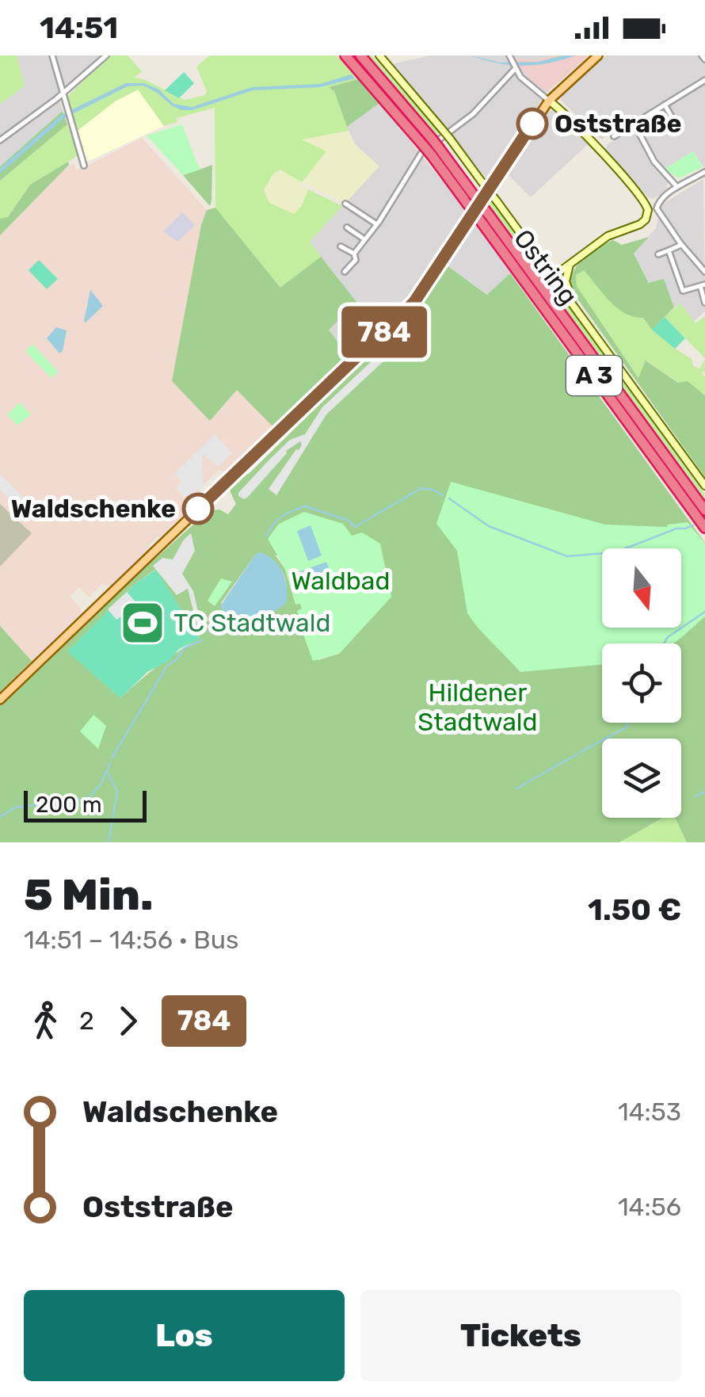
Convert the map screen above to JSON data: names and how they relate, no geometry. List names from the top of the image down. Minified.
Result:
{"streets":{"highway":["A 3"],"main road":["Ostring"]},"parks":["Waldbad","Hildener Stadtwald"],"places":{"other":["Oststraße","Waldschenke"],"sports":["TC Stadtwald"]},"lines":["bus line 784"],"scale_bar":"200 m","north":"bottom","page":{"status":"14:51","on_map":"784","scale":"200 m","heading":["5 Min.","14:51 – 14:56 · Bus","1.50 €"],"legs":["2","784"],"list":[{"name":"Waldschenke","value":"14:53"},{"name":"Oststraße","value":"14:56"}],"buttons":["Los","Tickets"]}}
